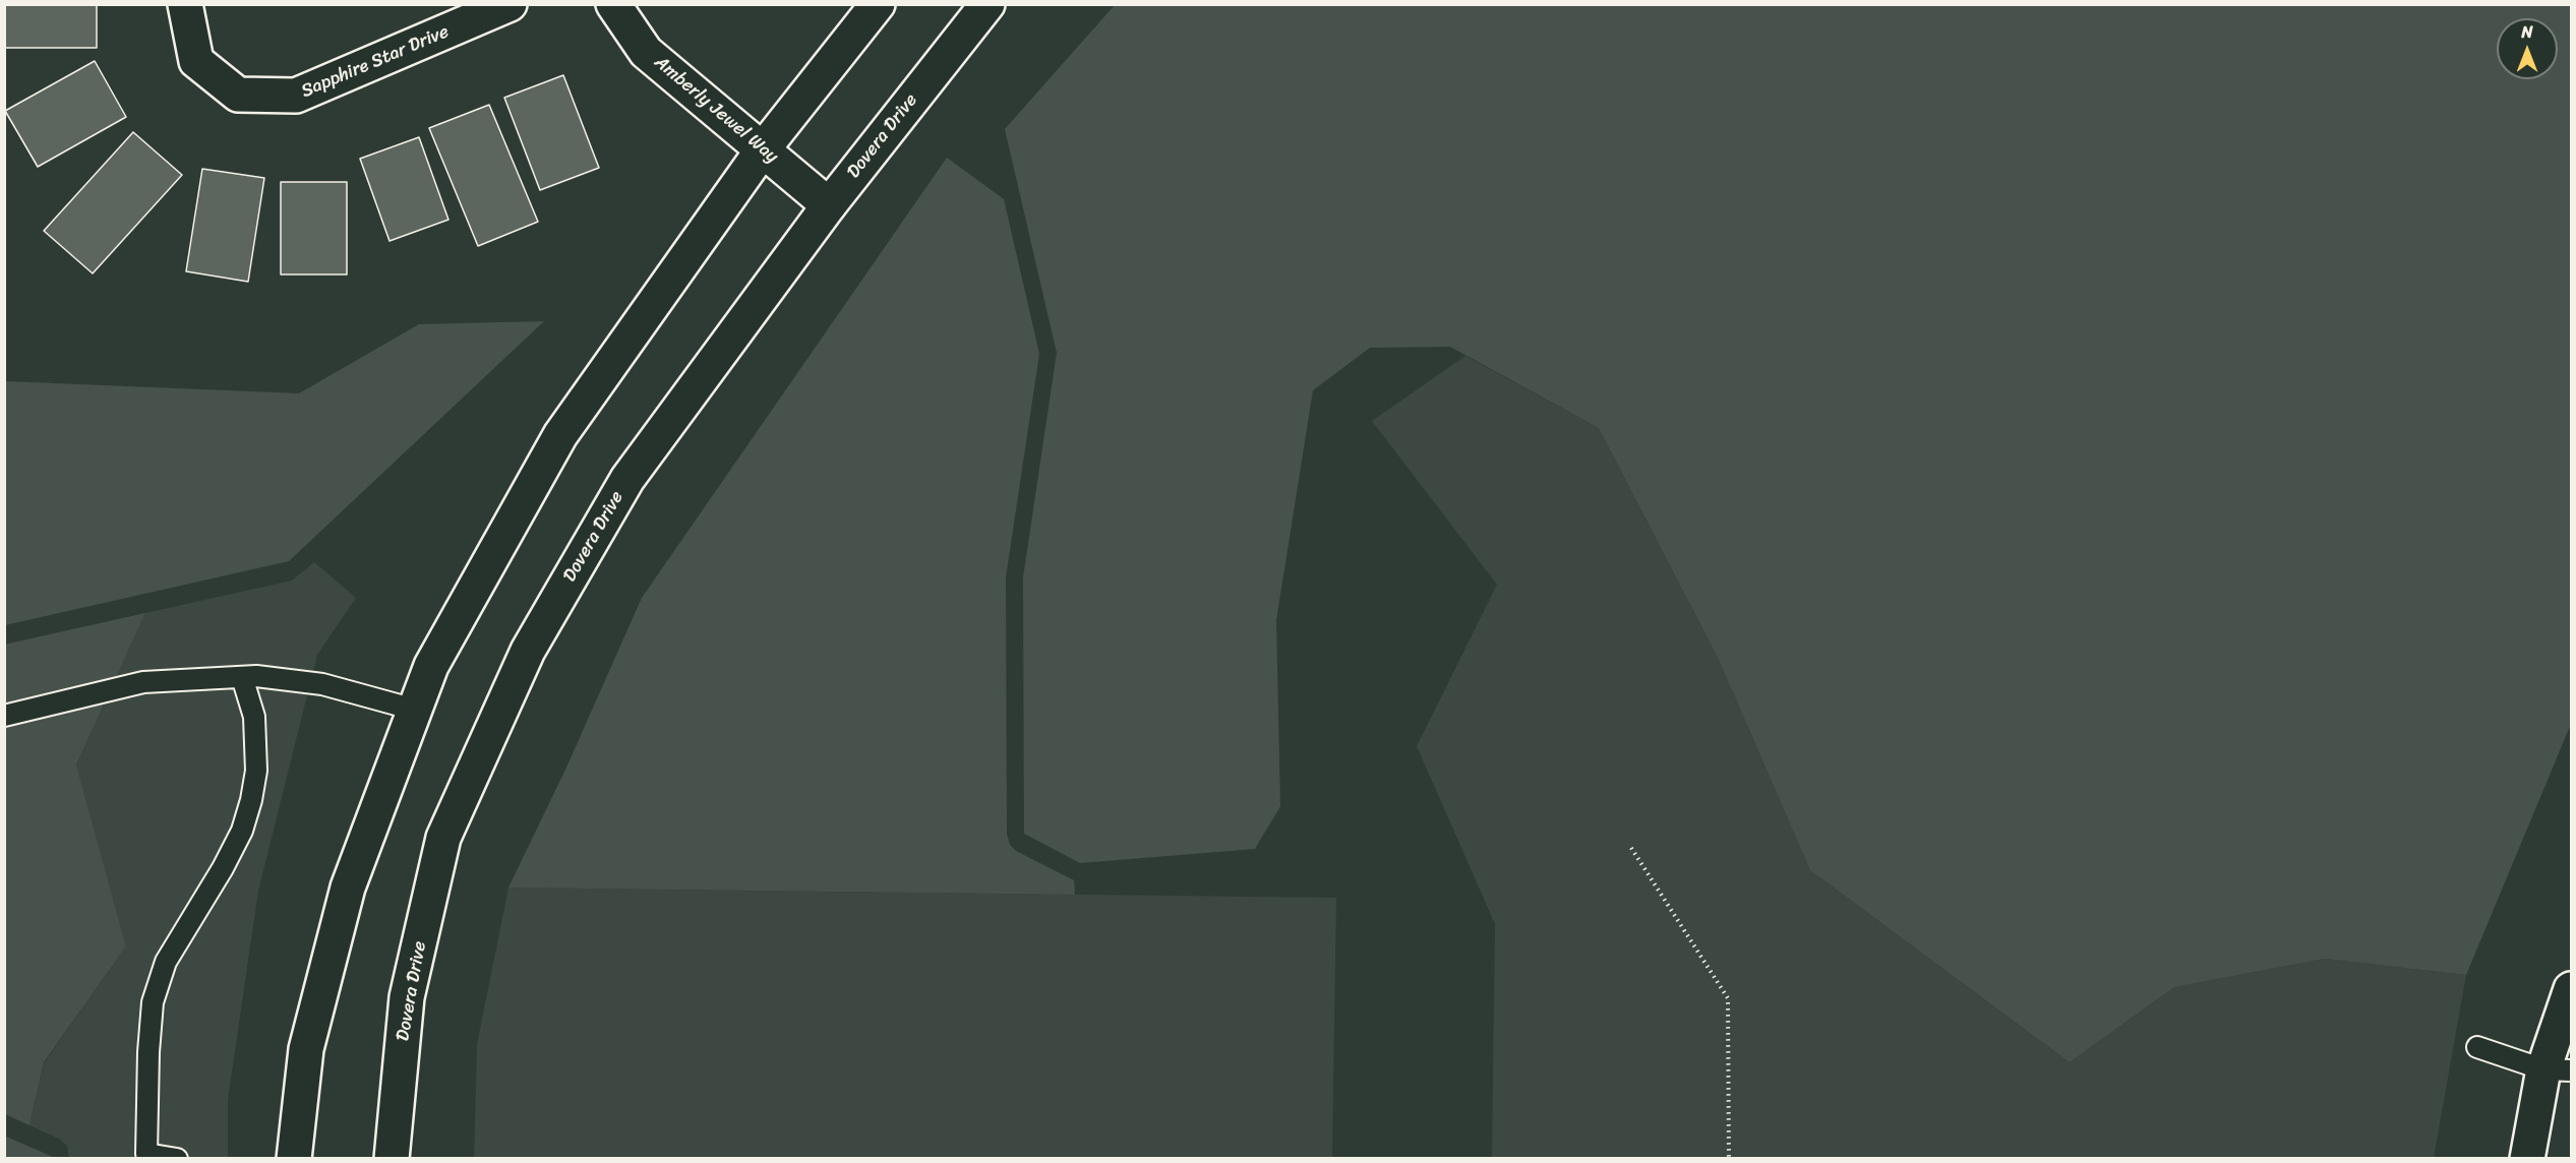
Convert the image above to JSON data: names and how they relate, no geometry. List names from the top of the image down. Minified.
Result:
{"streets":{"street":["Sapphire Star Drive","Amberly Jewel Way","Dovera Drive"]},"crossings":[["Amberly Jewel Way","Dovera Drive"]],"north":"top"}
